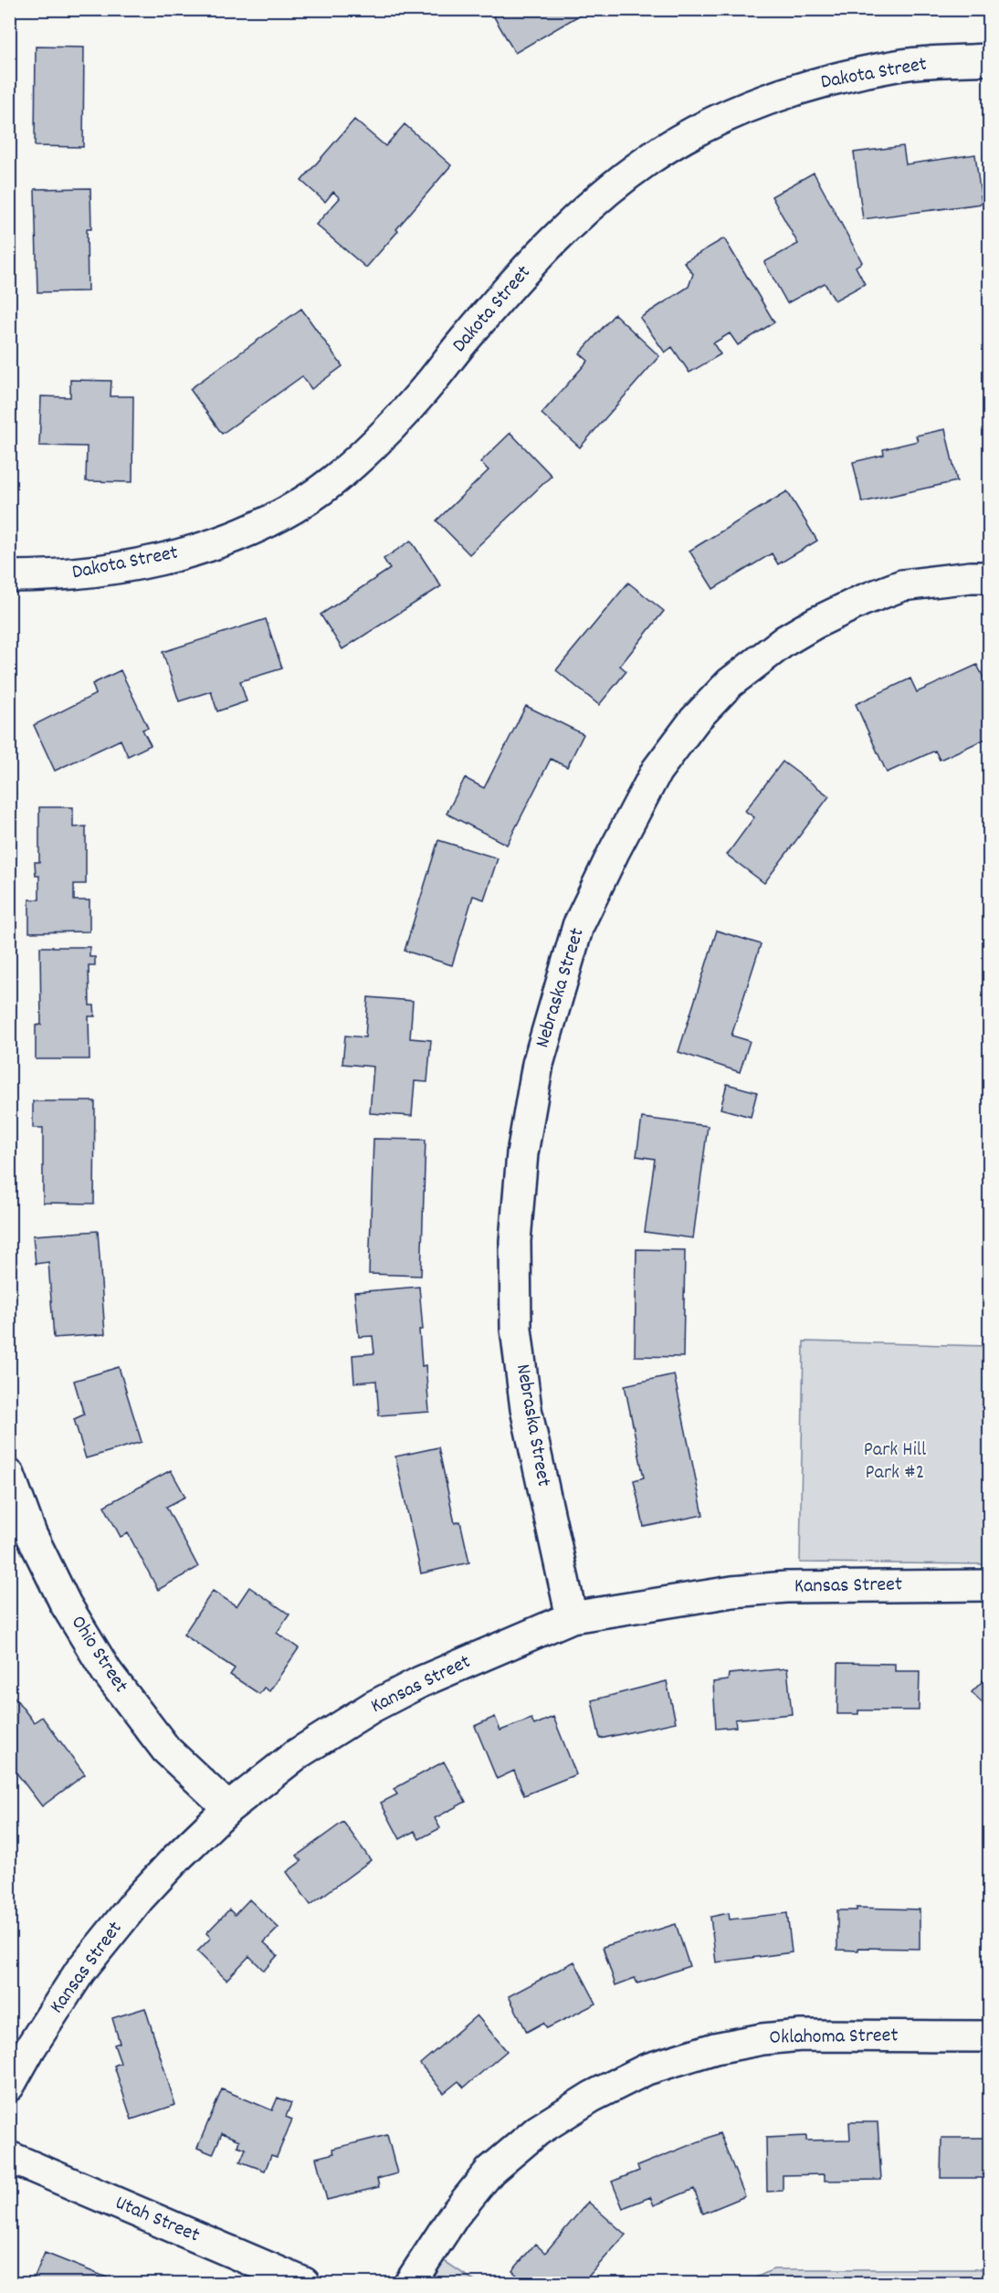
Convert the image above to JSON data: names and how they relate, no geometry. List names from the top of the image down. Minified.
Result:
{"streets":{"street":["Dakota Street","Nebraska Street","Kansas Street","Ohio Street","Oklahoma Street","Utah Street"]},"crossings":[["Nebraska Street","Kansas Street"],["Kansas Street","Ohio Street"]],"parks":["Park Hill Park #2"]}
